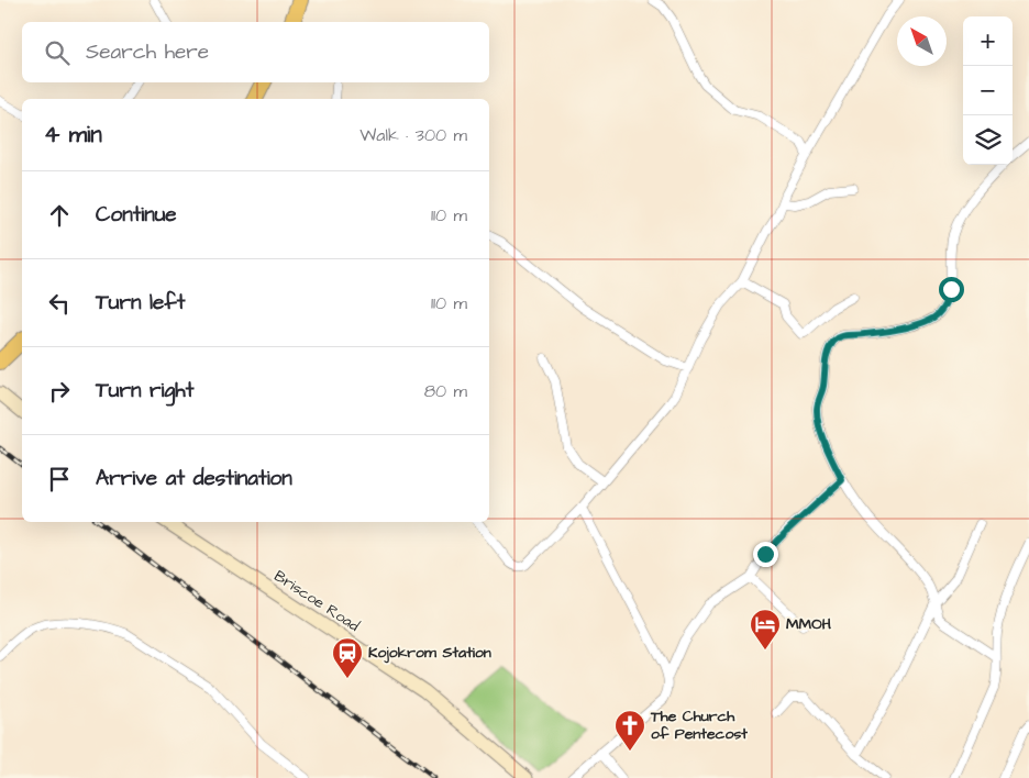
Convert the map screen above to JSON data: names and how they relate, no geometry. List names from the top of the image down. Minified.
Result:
{"streets":{"street":["Briscoe Road"]},"places":{"hotel":["MMOH"],"station":["Kojokrom Station"],"church":["The Church of Pentecost"]},"north":"top left","page":{"map_buttons":["+","−"],"search":"Search here","heading":["4 min","Walk · 300 m"],"list":[["Continue","110 m"],["Turn left","110 m"],["Turn right","80 m"],"Arrive at destination"]}}
